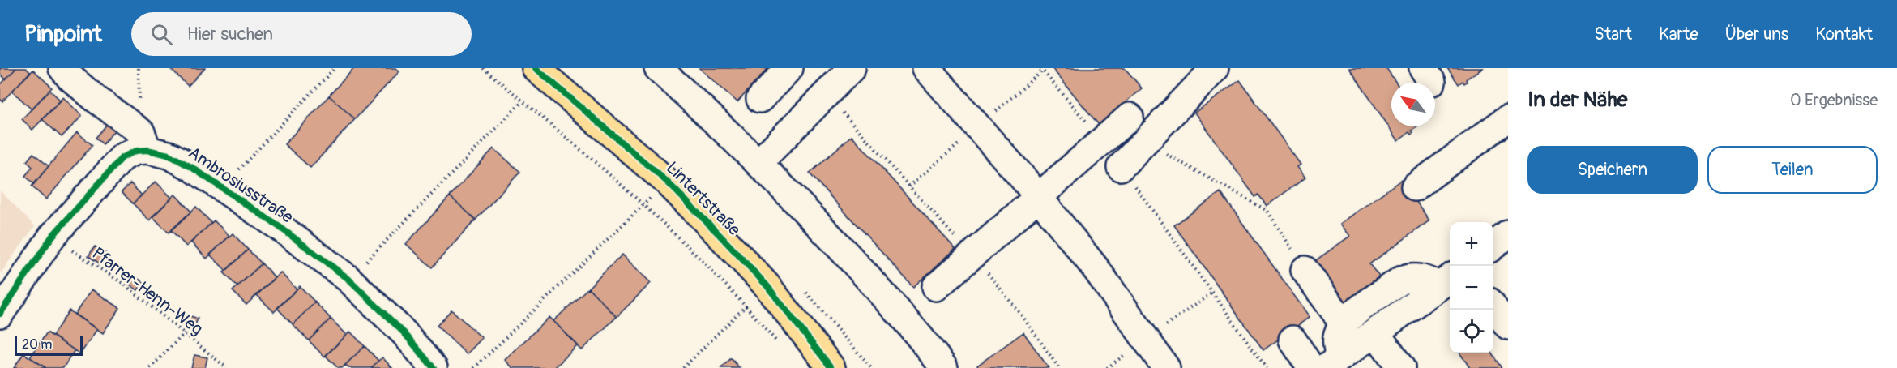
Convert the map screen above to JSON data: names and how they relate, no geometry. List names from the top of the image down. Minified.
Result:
{"streets":{"main road":["Lintertstraße"],"street":["Ambrosiusstraße"],"path":["Pfarrer-Henn-Weg"]},"scale_bar":"20 m","north":"top left","page":{"header":"Pinpoint","search":"Hier suchen","nav":["Start","Karte","Über uns","Kontakt"],"heading":["In der Nähe","0 Ergebnisse"],"buttons":["Speichern","Teilen"],"map_buttons":["+","−"],"scale":"20 m"}}
